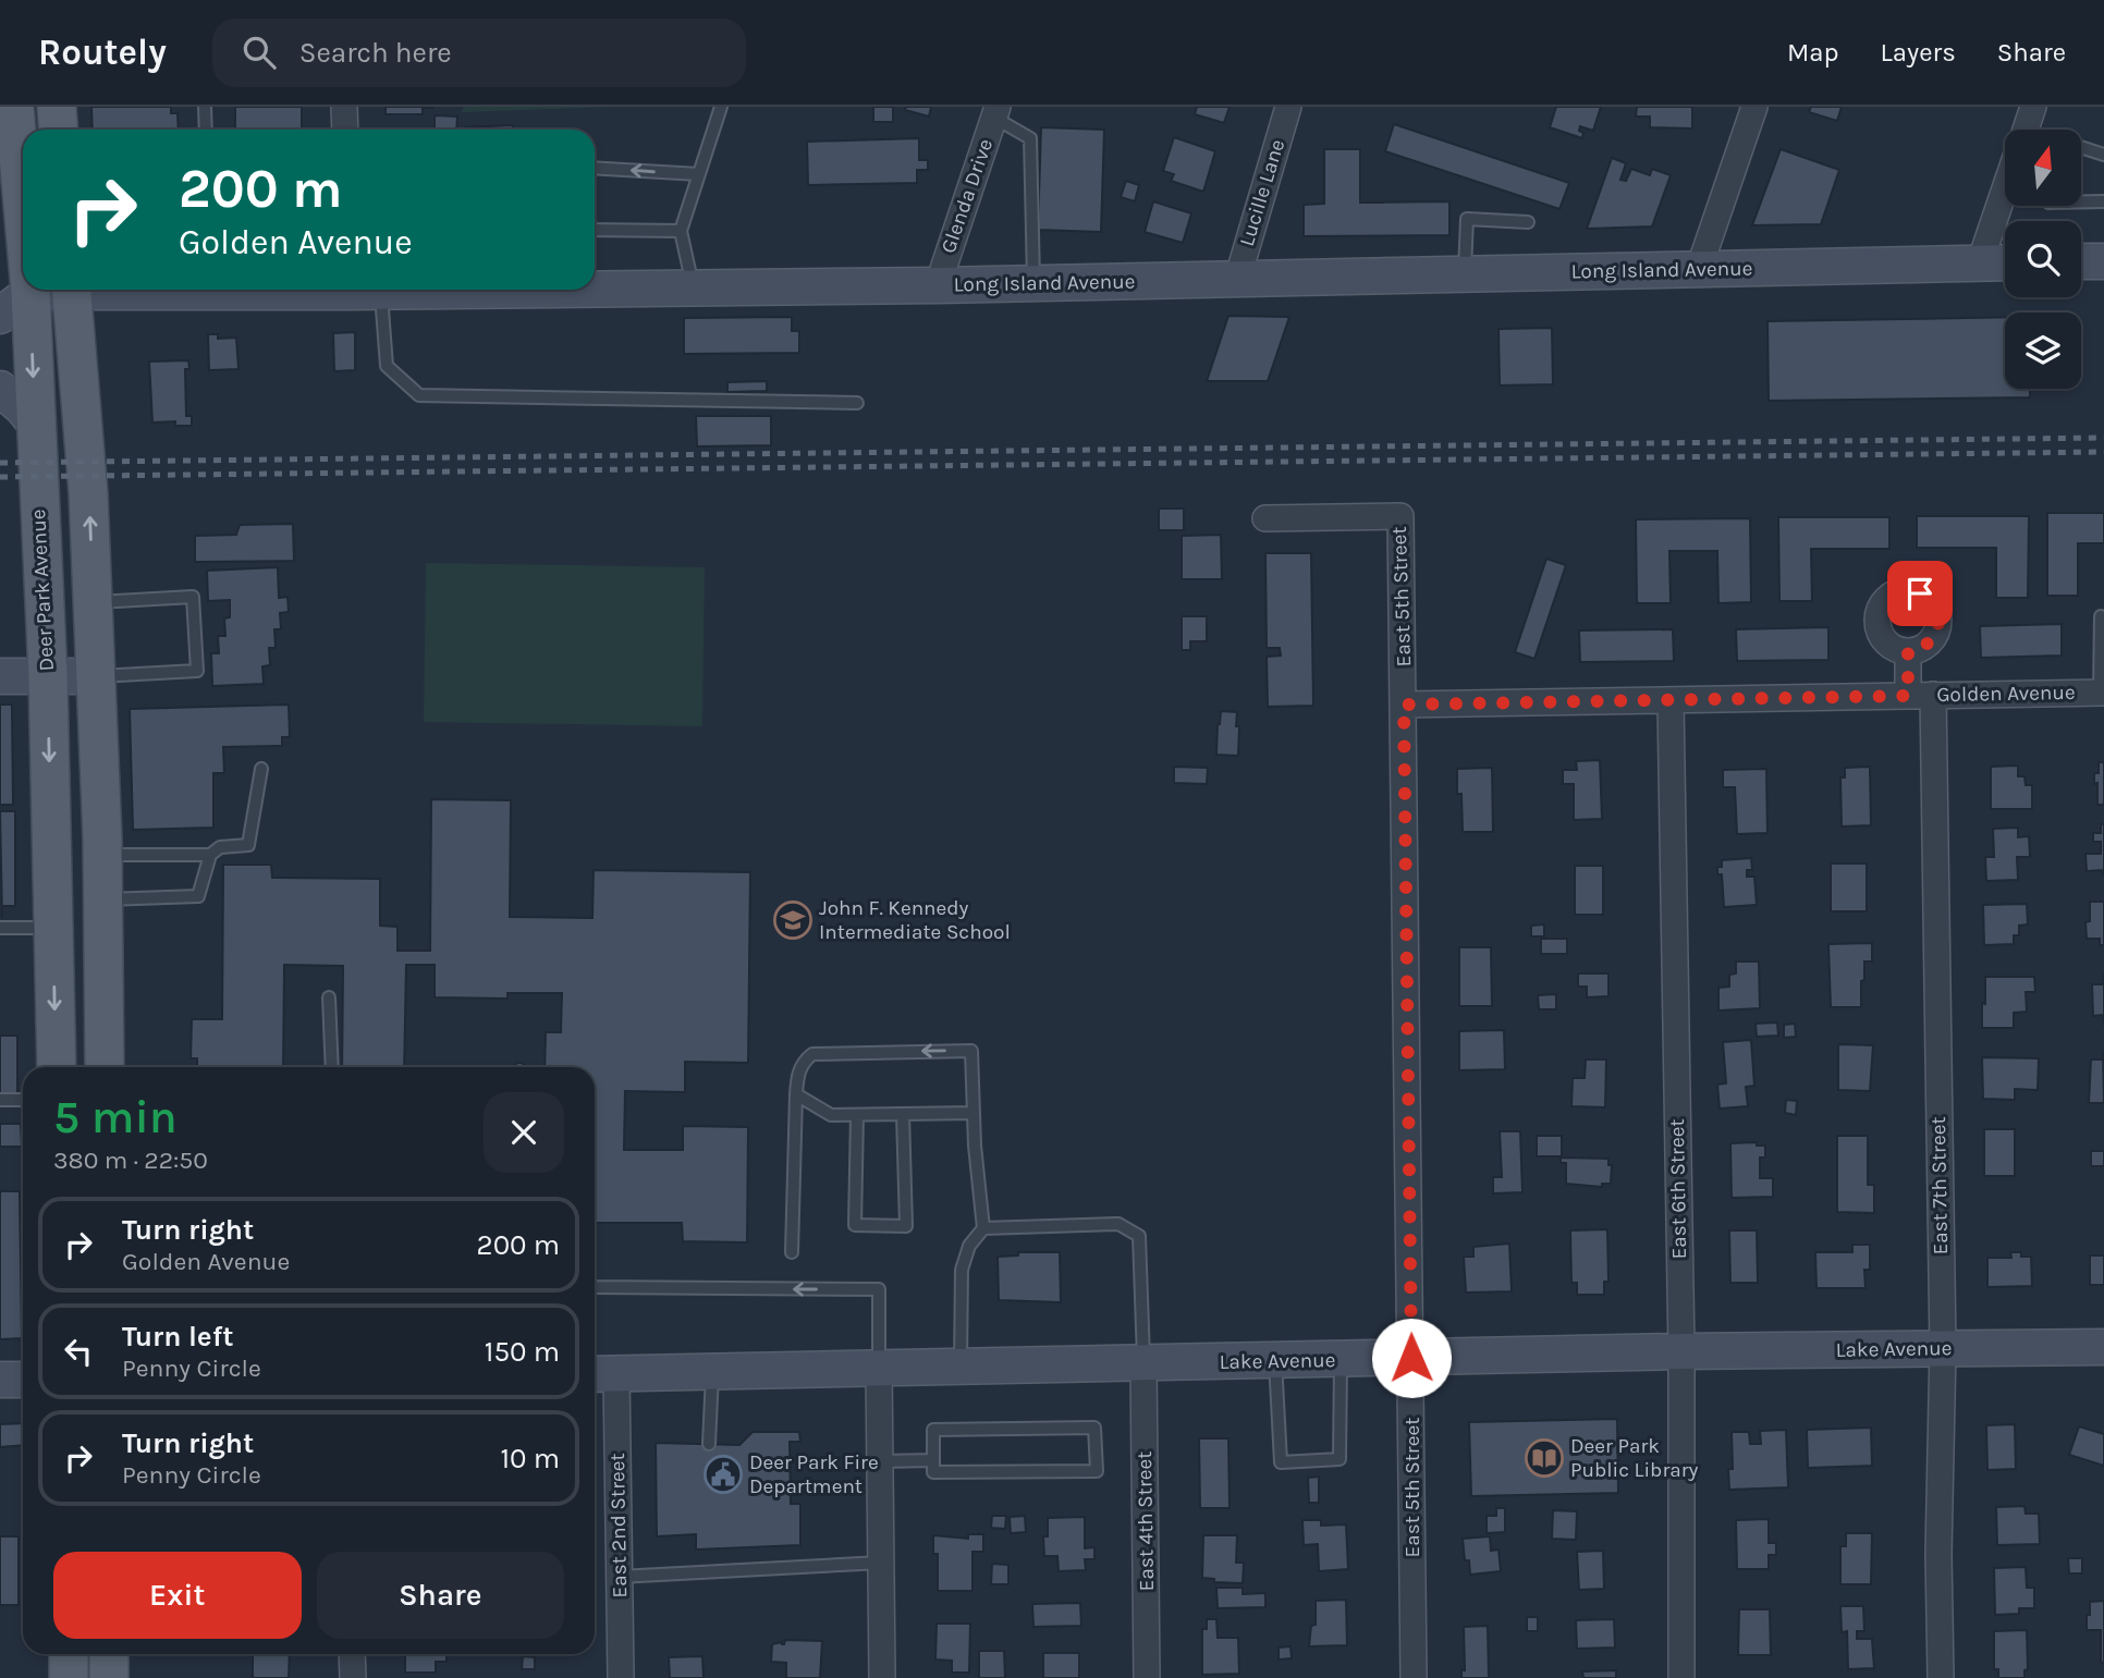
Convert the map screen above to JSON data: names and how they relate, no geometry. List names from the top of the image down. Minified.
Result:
{"streets":{"main road":["Deer Park Avenue"],"street":["Lucille Lane","Glenda Drive","Long Island Avenue","East 5th Street","Golden Avenue","East 7th Street","East 6th Street","Lake Avenue","East 4th Street","East 2nd Street"]},"crossings":[["Lucille Lane","Long Island Avenue"],["Glenda Drive","Long Island Avenue"],["Long Island Avenue","Deer Park Avenue"],["East 5th Street","Golden Avenue"],["East 5th Street","Lake Avenue"],["Golden Avenue","East 7th Street"],["Golden Avenue","East 6th Street"],["East 7th Street","Lake Avenue"],["East 6th Street","Lake Avenue"],["Lake Avenue","East 4th Street"],["Lake Avenue","East 2nd Street"]],"places":{"school or university":["John F. Kennedy Intermediate School"],"library":["Deer Park Public Library"],"public building":["Deer Park Fire Department"]},"north":"top","page":{"header":"Routely","search":"Search here","nav":["Map","Layers","Share"],"turn":["200 m","Golden Avenue"],"heading":["5 min","380 m · 22:50"],"list":[{"name":"Turn right","note":"Golden Avenue","value":"200 m"},{"name":"Turn left","note":"Penny Circle","value":"150 m"},{"name":"Turn right","note":"Penny Circle","value":"10 m"}],"buttons":["Exit","Share"]}}
